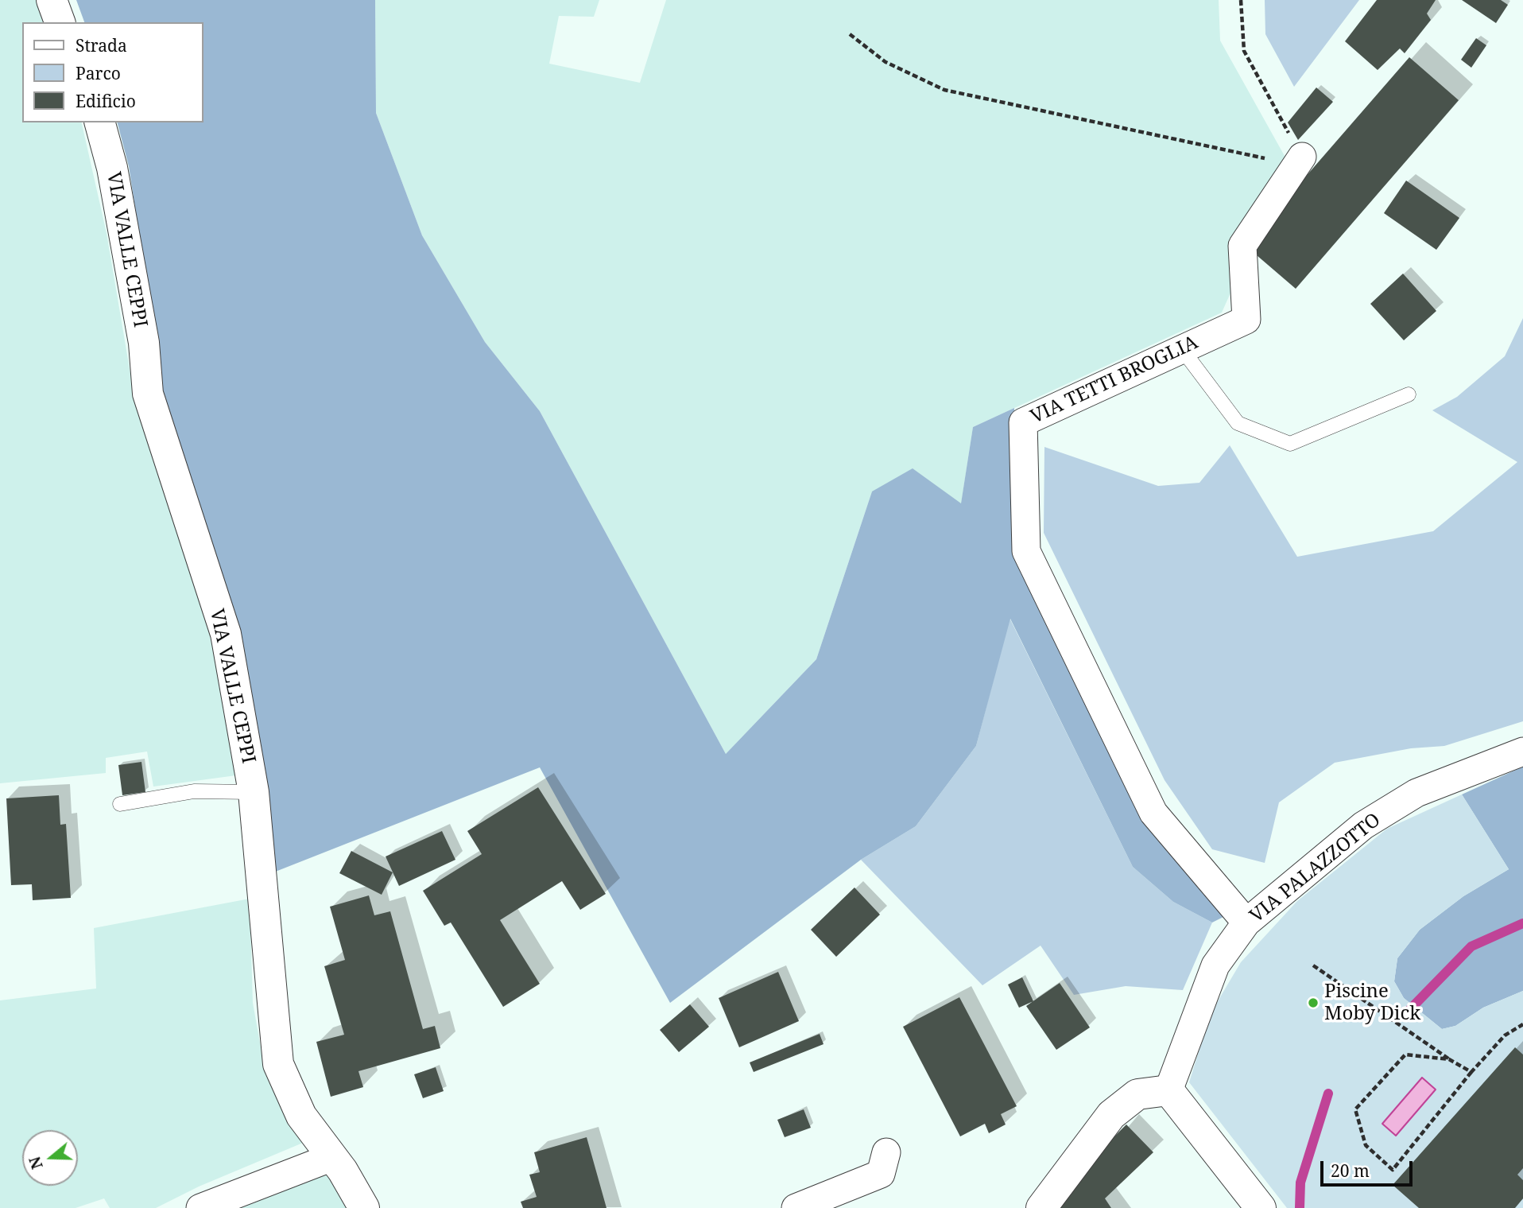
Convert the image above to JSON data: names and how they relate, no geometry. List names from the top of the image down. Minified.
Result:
{"streets":{"street":["VIA VALLE CEPPI","VIA TETTI BROGLIA","VIA PALAZZOTTO"]},"crossings":[["VIA TETTI BROGLIA","VIA PALAZZOTTO"]],"places":["Piscine Moby Dick"],"legend":["Strada","Parco","Edificio"],"scale_bar":"20 m","north":"left"}
